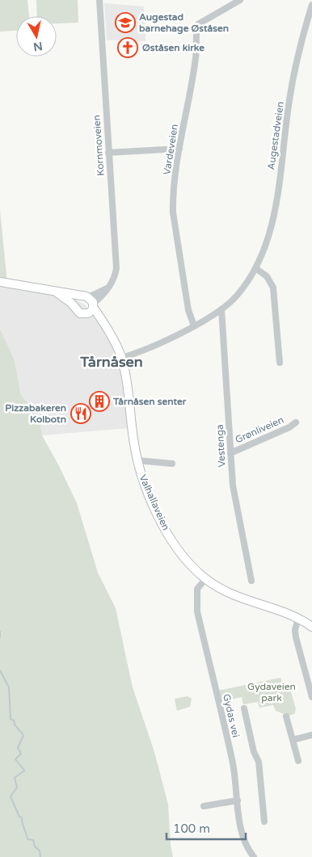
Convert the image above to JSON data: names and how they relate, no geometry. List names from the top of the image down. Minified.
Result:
{"streets":{"street":["Augestadveien","Kornmoveien","Vardeveien","Grønliveien","Vestenga","Valhallaveien","Gydas vei"]},"crossings":[["Augestadveien","Vardeveien"],["Augestadveien","Vestenga"],["Augestadveien","Valhallaveien"],["Kornmoveien","Valhallaveien"],["Grønliveien","Vestenga"],["Valhallaveien","Gydas vei"]],"districts":["Tårnåsen"],"parks":["Gydaveien park"],"places":{"school or university":["Augestad barnehage Øståsen"],"church":["Øståsen kirke"],"building":["Tårnåsen senter"],"restaurant":["Pizzabakeren Kolbotn"]},"scale_bar":"100 m","north":"bottom"}
